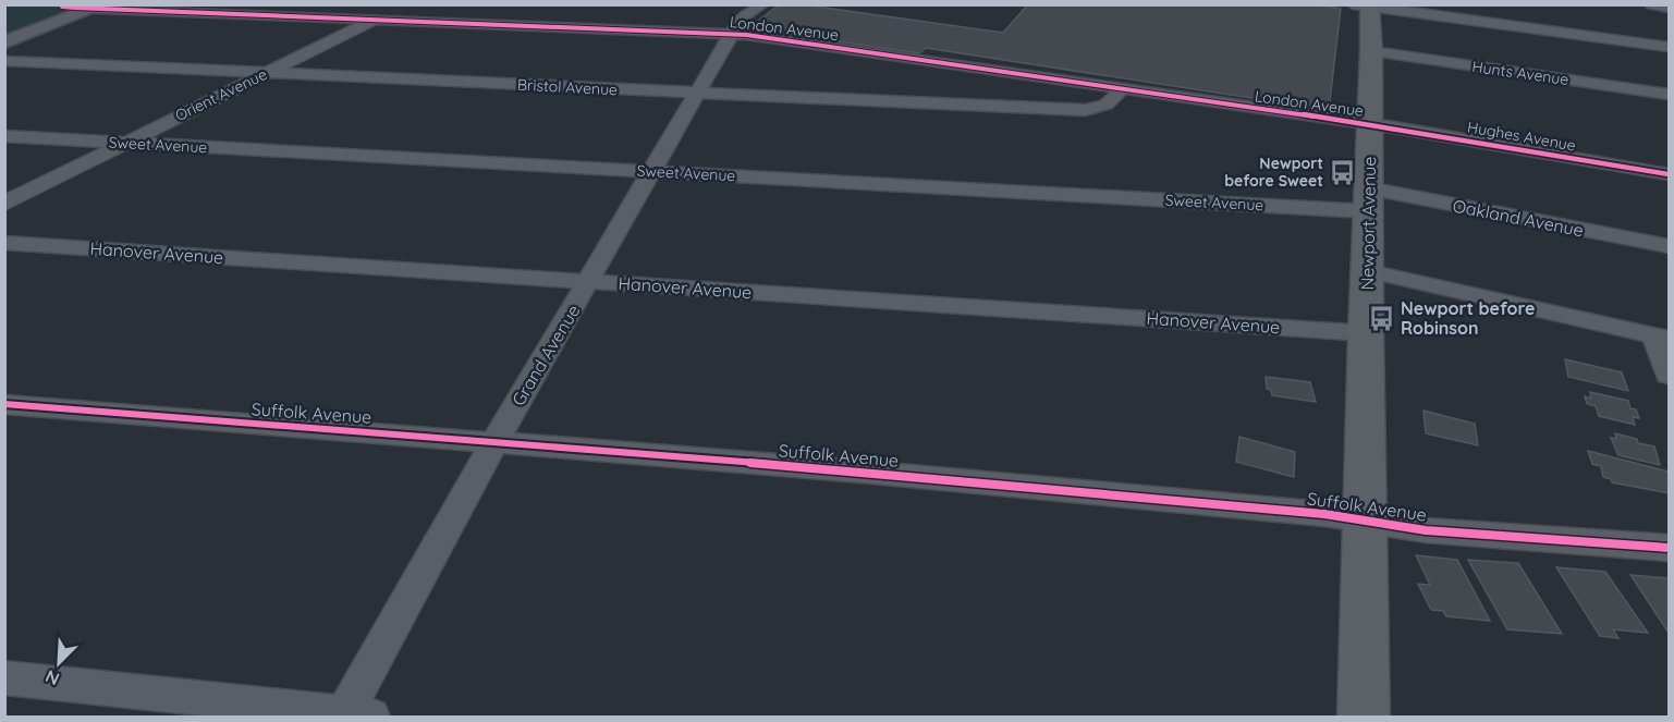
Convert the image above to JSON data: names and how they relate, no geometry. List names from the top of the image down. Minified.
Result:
{"streets":{"main road":["Newport Avenue"],"street":["London Avenue","Hunts Avenue","Bristol Avenue","Orient Avenue","Hughes Avenue","Sweet Avenue","Oakland Avenue","Hanover Avenue","Grand Avenue","Suffolk Avenue"]},"crossings":[["London Avenue","Bristol Avenue"],["London Avenue","Orient Avenue"],["London Avenue","Hughes Avenue"],["London Avenue","Newport Avenue"],["London Avenue","Grand Avenue"],["Hunts Avenue","Newport Avenue"],["Bristol Avenue","Orient Avenue"],["Bristol Avenue","Grand Avenue"],["Orient Avenue","Sweet Avenue"],["Hughes Avenue","Newport Avenue"],["Sweet Avenue","Oakland Avenue"],["Sweet Avenue","Newport Avenue"],["Sweet Avenue","Grand Avenue"],["Oakland Avenue","Newport Avenue"],["Newport Avenue","Hanover Avenue"],["Newport Avenue","Suffolk Avenue"],["Hanover Avenue","Grand Avenue"],["Grand Avenue","Suffolk Avenue"]],"places":{"bus stop":["Newport before Sweet","Newport before Robinson"]},"north":"bottom left"}
